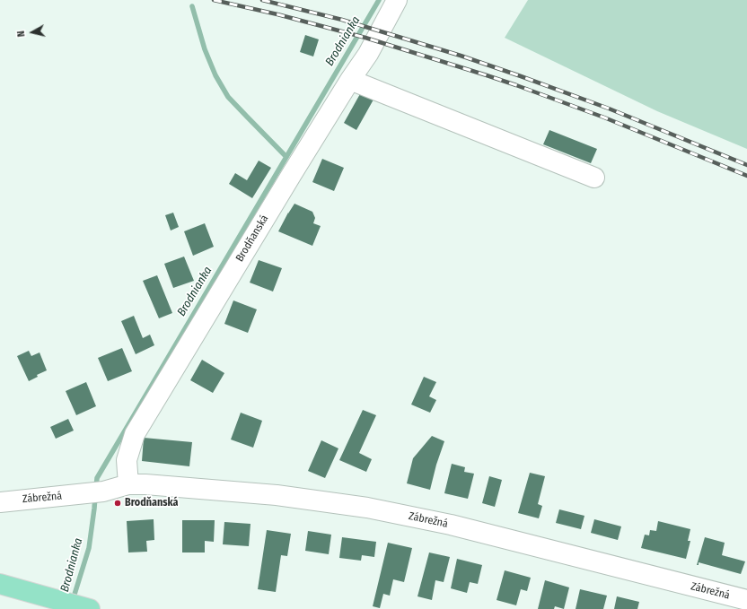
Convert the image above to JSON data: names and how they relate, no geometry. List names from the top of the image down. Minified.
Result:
{"streets":{"street":["Brodňanská","Zábrežná"]},"crossings":[["Brodňanská","Zábrežná"]],"water":["Brodnianka"],"places":["Brodňanská"],"north":"left"}
